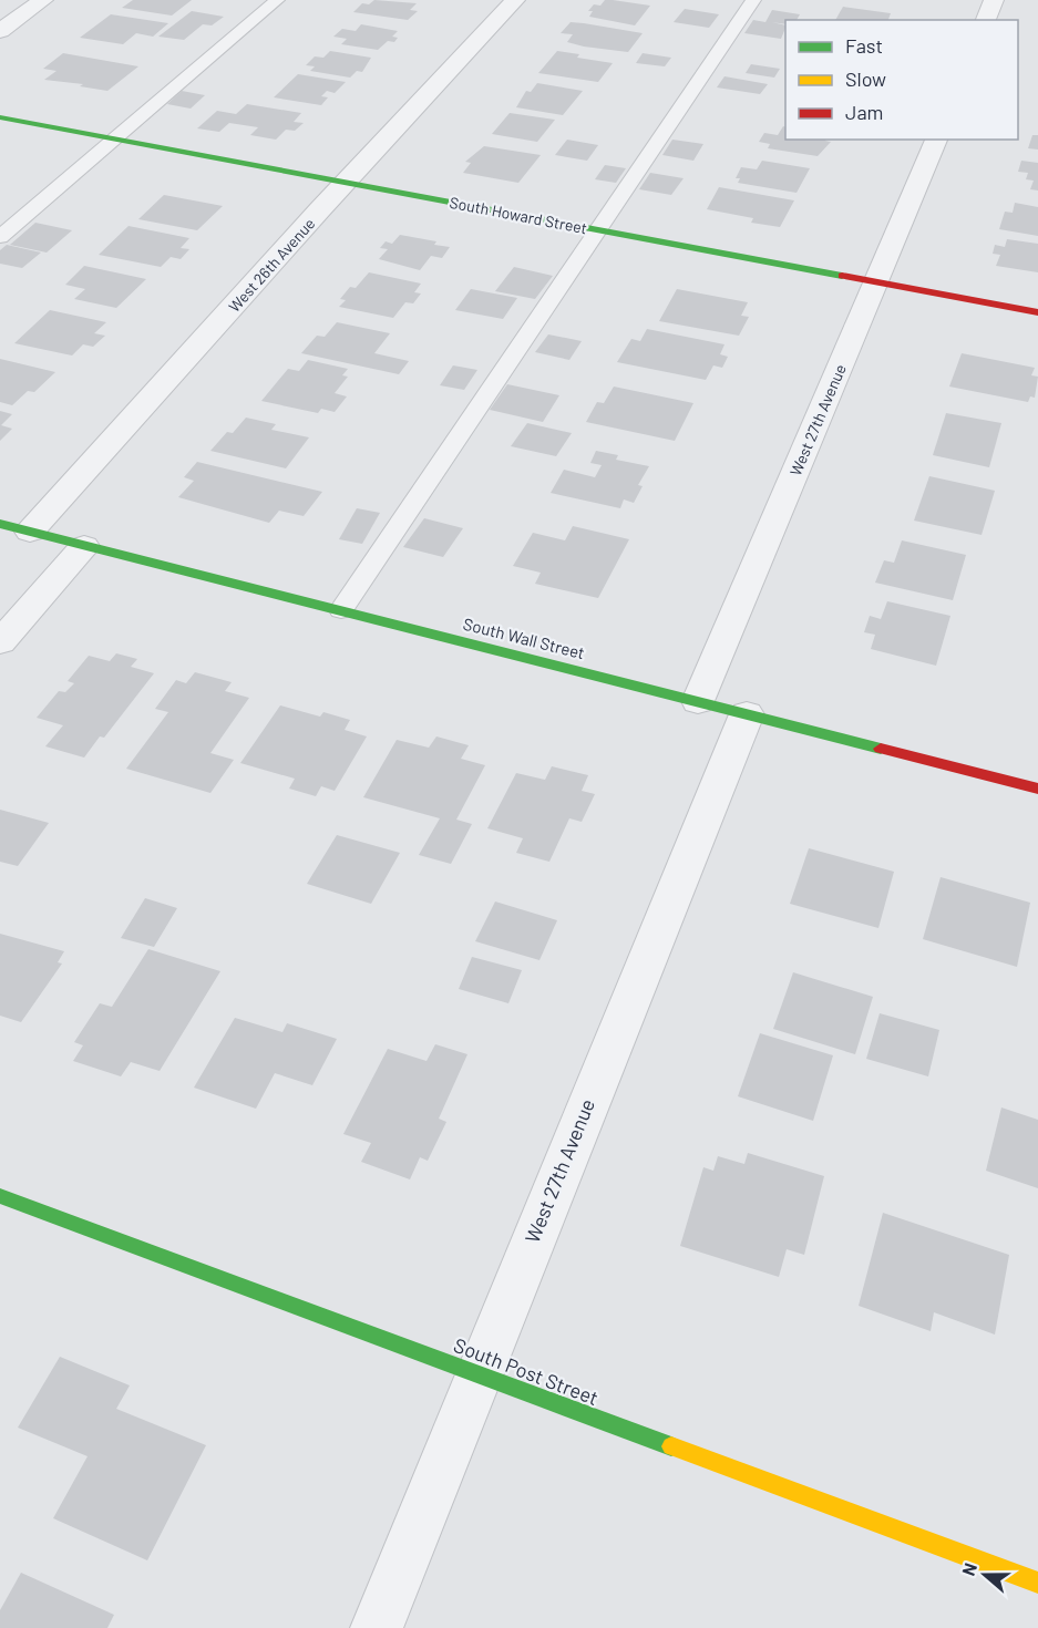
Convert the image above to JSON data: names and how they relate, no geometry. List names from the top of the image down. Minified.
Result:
{"streets":{"street":["South Howard Street","West 26th Avenue","West 27th Avenue","South Wall Street","South Post Street"]},"crossings":[["South Howard Street","West 26th Avenue"],["South Howard Street","West 27th Avenue"],["West 26th Avenue","South Wall Street"],["West 27th Avenue","South Wall Street"],["West 27th Avenue","South Post Street"]],"legend":["Fast","Slow","Jam"],"north":"left"}
